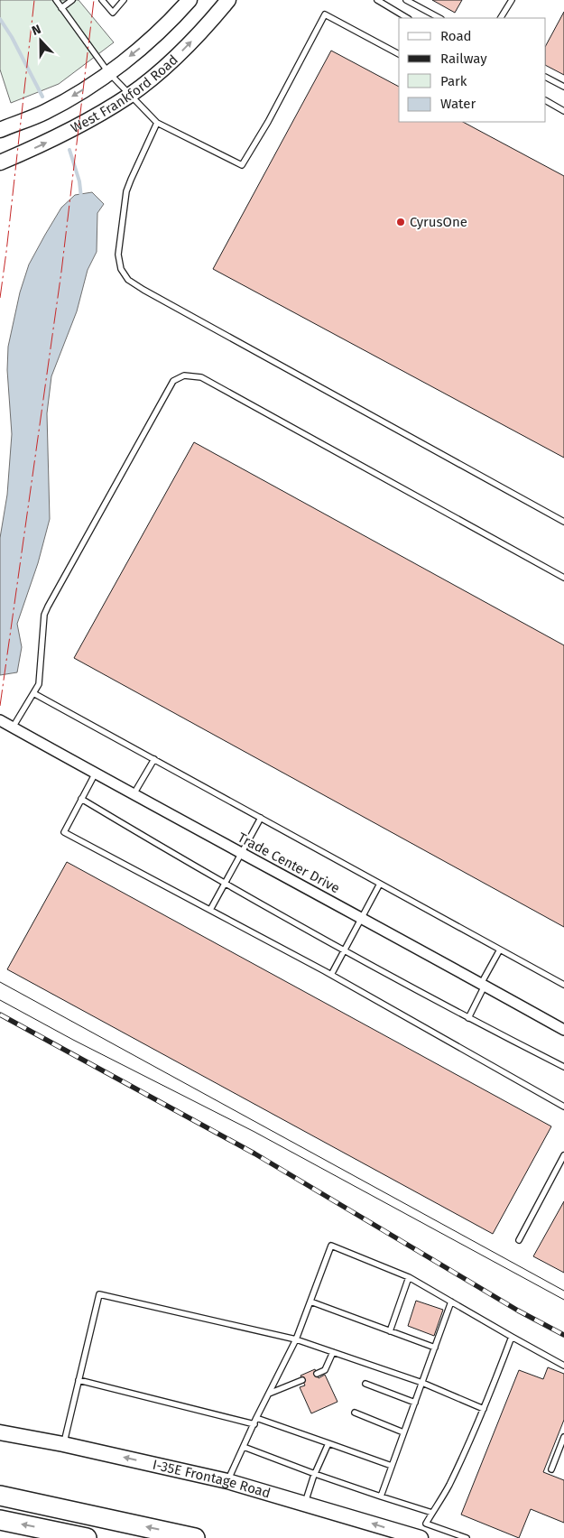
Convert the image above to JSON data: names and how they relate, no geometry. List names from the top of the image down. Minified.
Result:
{"streets":{"main road":["West Frankford Road","I-35E Frontage Road"],"street":["Trade Center Drive"]},"one_way":["I-35E Frontage Road"],"places":["CyrusOne"],"legend":["Road","Railway","Park","Water"],"north":"top"}
